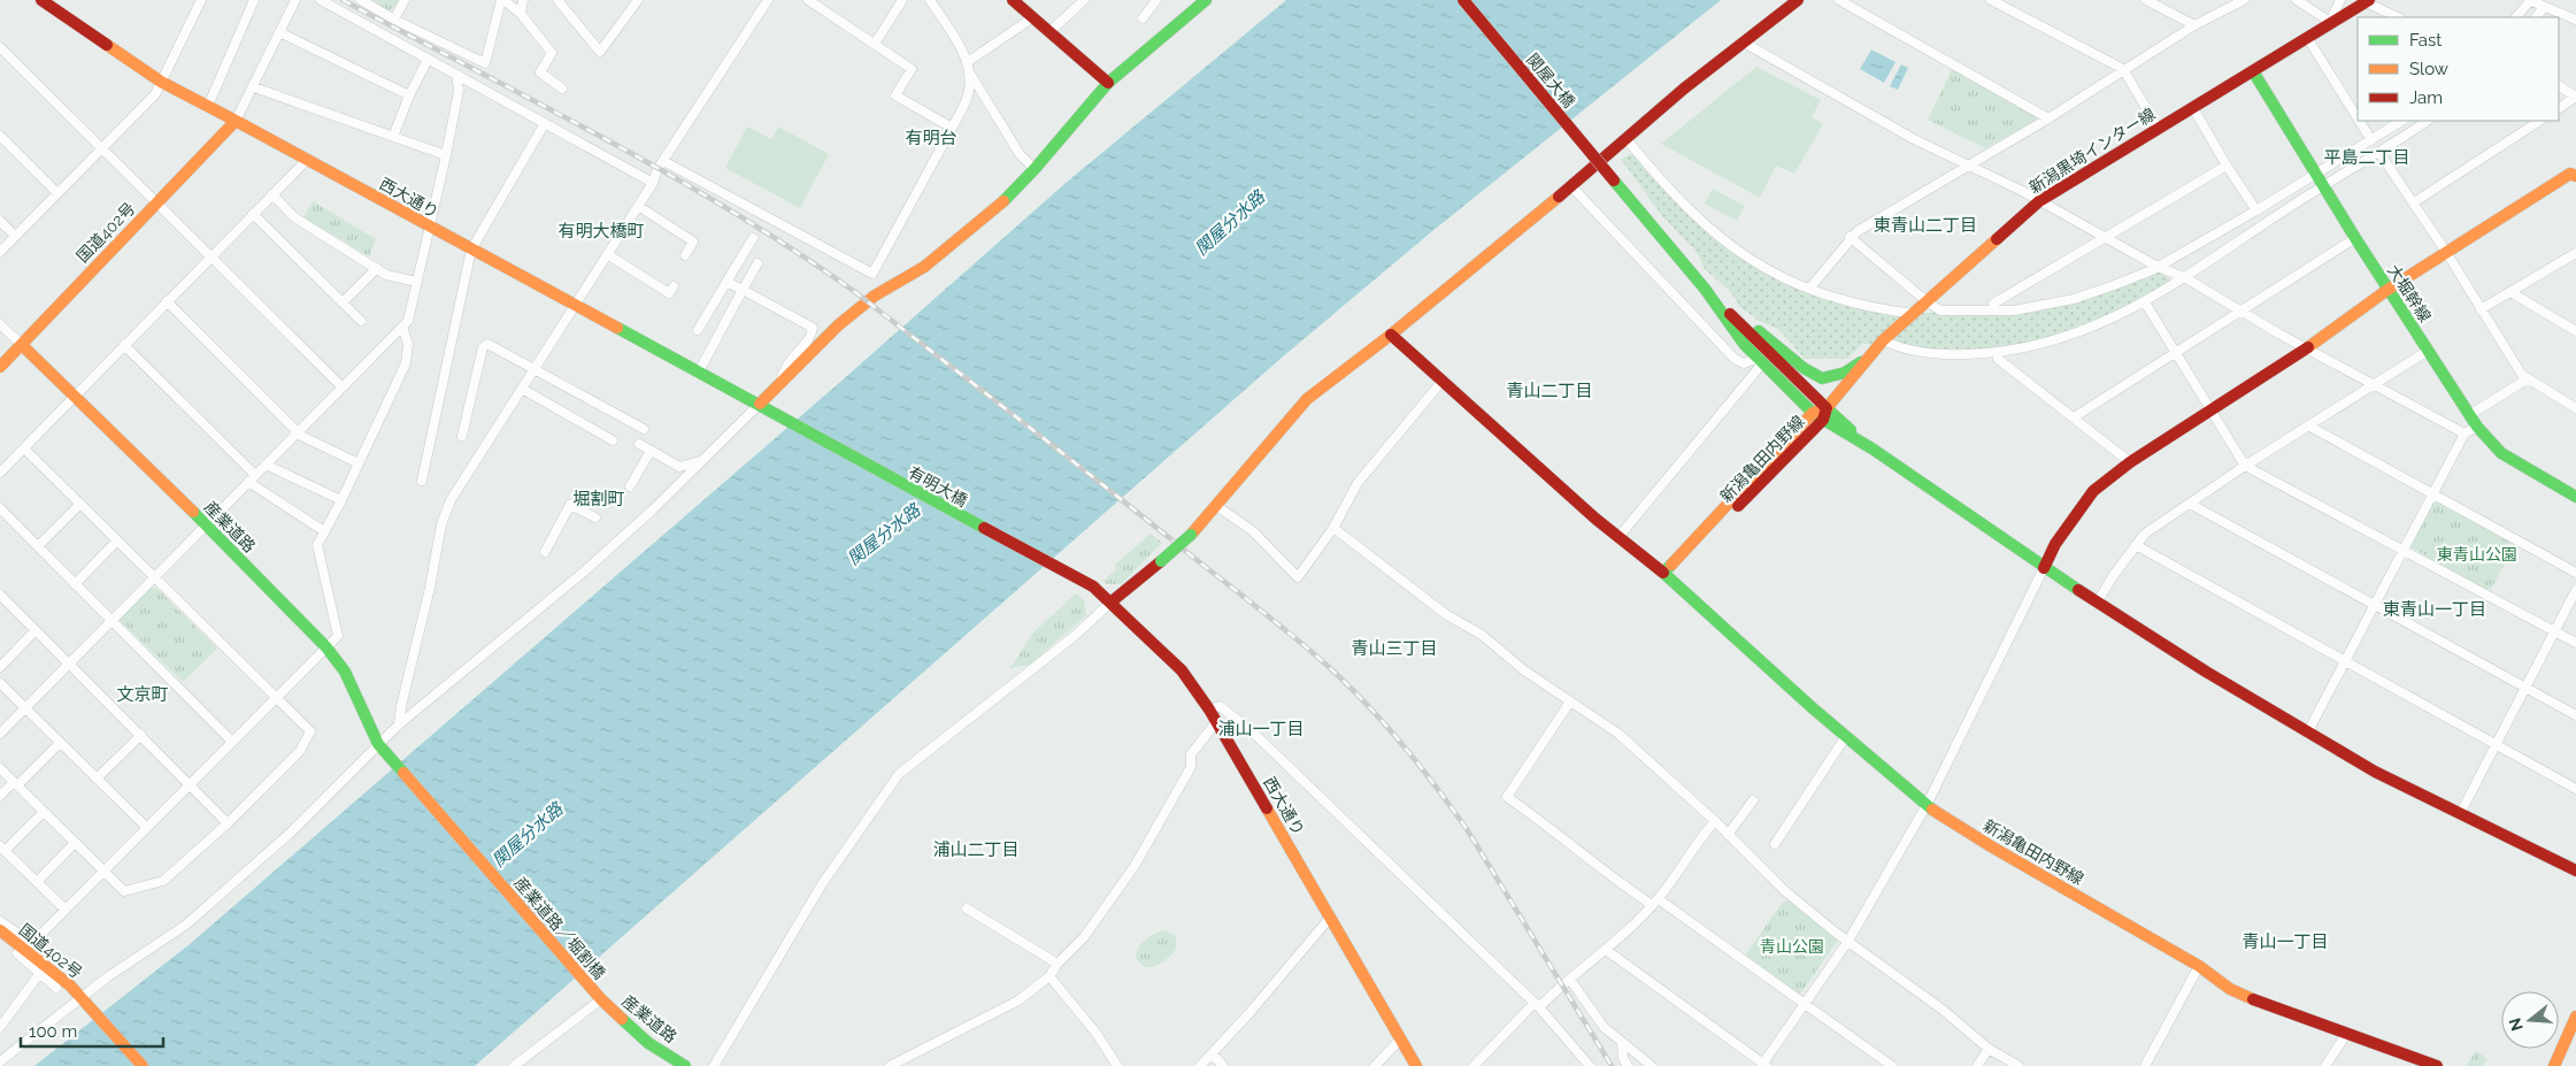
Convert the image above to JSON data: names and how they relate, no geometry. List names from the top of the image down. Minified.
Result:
{"streets":{"main road":["関屋大橋","新潟黒埼インター線","西大通り","国道402号","大堀幹線","新潟亀田内野線","有明大橋","産業道路","産業道路／堀割橋"]},"crossings":[["関屋大橋","新潟亀田内野線"],["新潟黒埼インター線","大堀幹線"],["新潟黒埼インター線","新潟亀田内野線"],["西大通り","国道402号"],["西大通り","有明大橋"],["国道402号","産業道路"],["産業道路","産業道路／堀割橋"]],"districts":["有明台","平島二丁目","東青山二丁目","有明大橋町","青山二丁目","堀割町","東青山一丁目","青山三丁目","文京町","浦山一丁目","浦山二丁目","青山一丁目"],"water":["関屋分水路"],"parks":["東青山公園","青山公園"],"legend":["Fast","Slow","Jam"],"scale_bar":"100 m","north":"left"}
